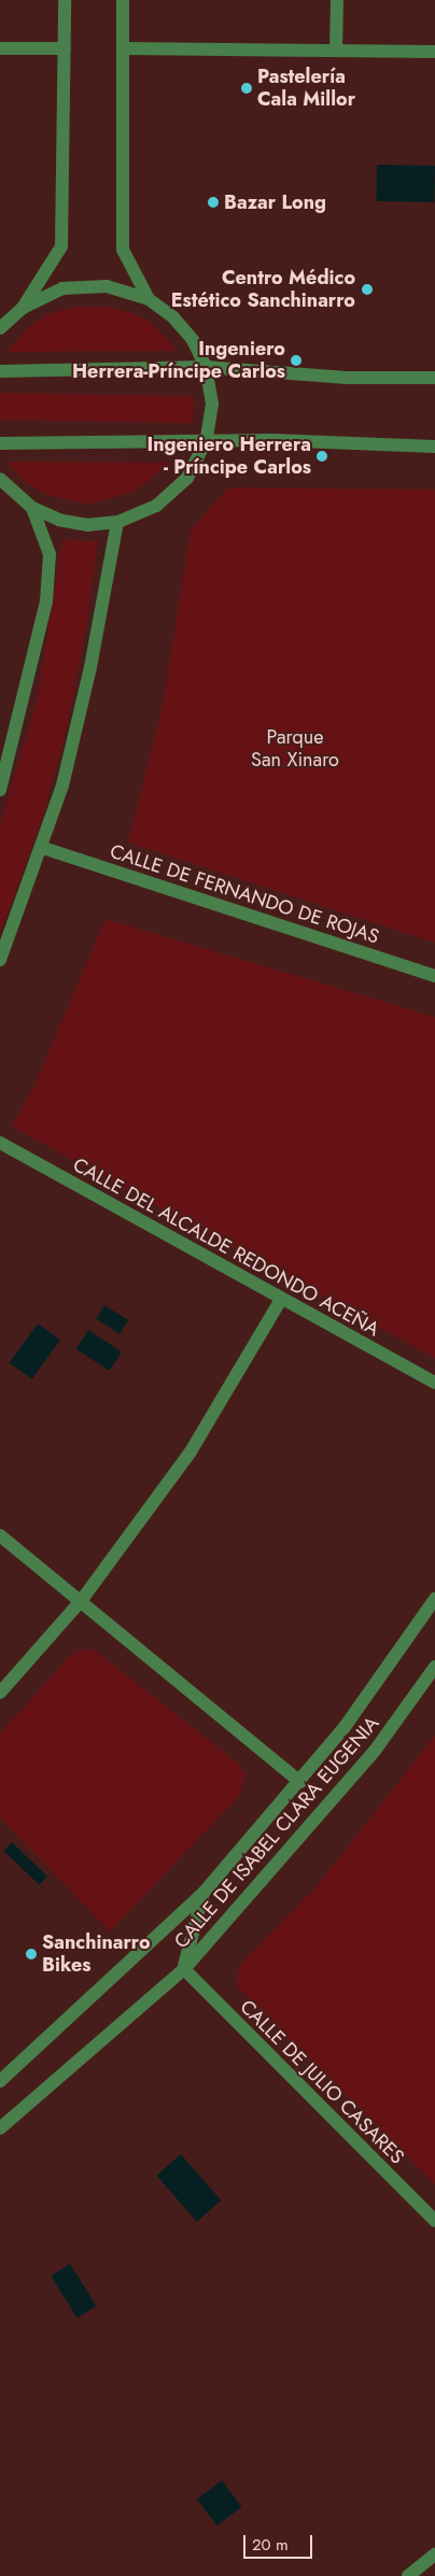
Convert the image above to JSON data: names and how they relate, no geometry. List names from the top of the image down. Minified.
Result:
{"streets":{"street":["CALLE DE FERNANDO DE ROJAS","CALLE DEL ALCALDE REDONDO ACEÑA","CALLE DE ISABEL CLARA EUGENIA","CALLE DE JULIO CASARES"]},"crossings":[["CALLE DE ISABEL CLARA EUGENIA","CALLE DE JULIO CASARES"]],"parks":["Parque San Xinaro"],"places":["Pastelería Cala Millor","Bazar Long","Centro Médico Estético Sanchinarro","Ingeniero Herrera-Príncipe Carlos","Ingeniero Herrera - Príncipe Carlos","Sanchinarro Bikes"],"scale_bar":"20 m"}
